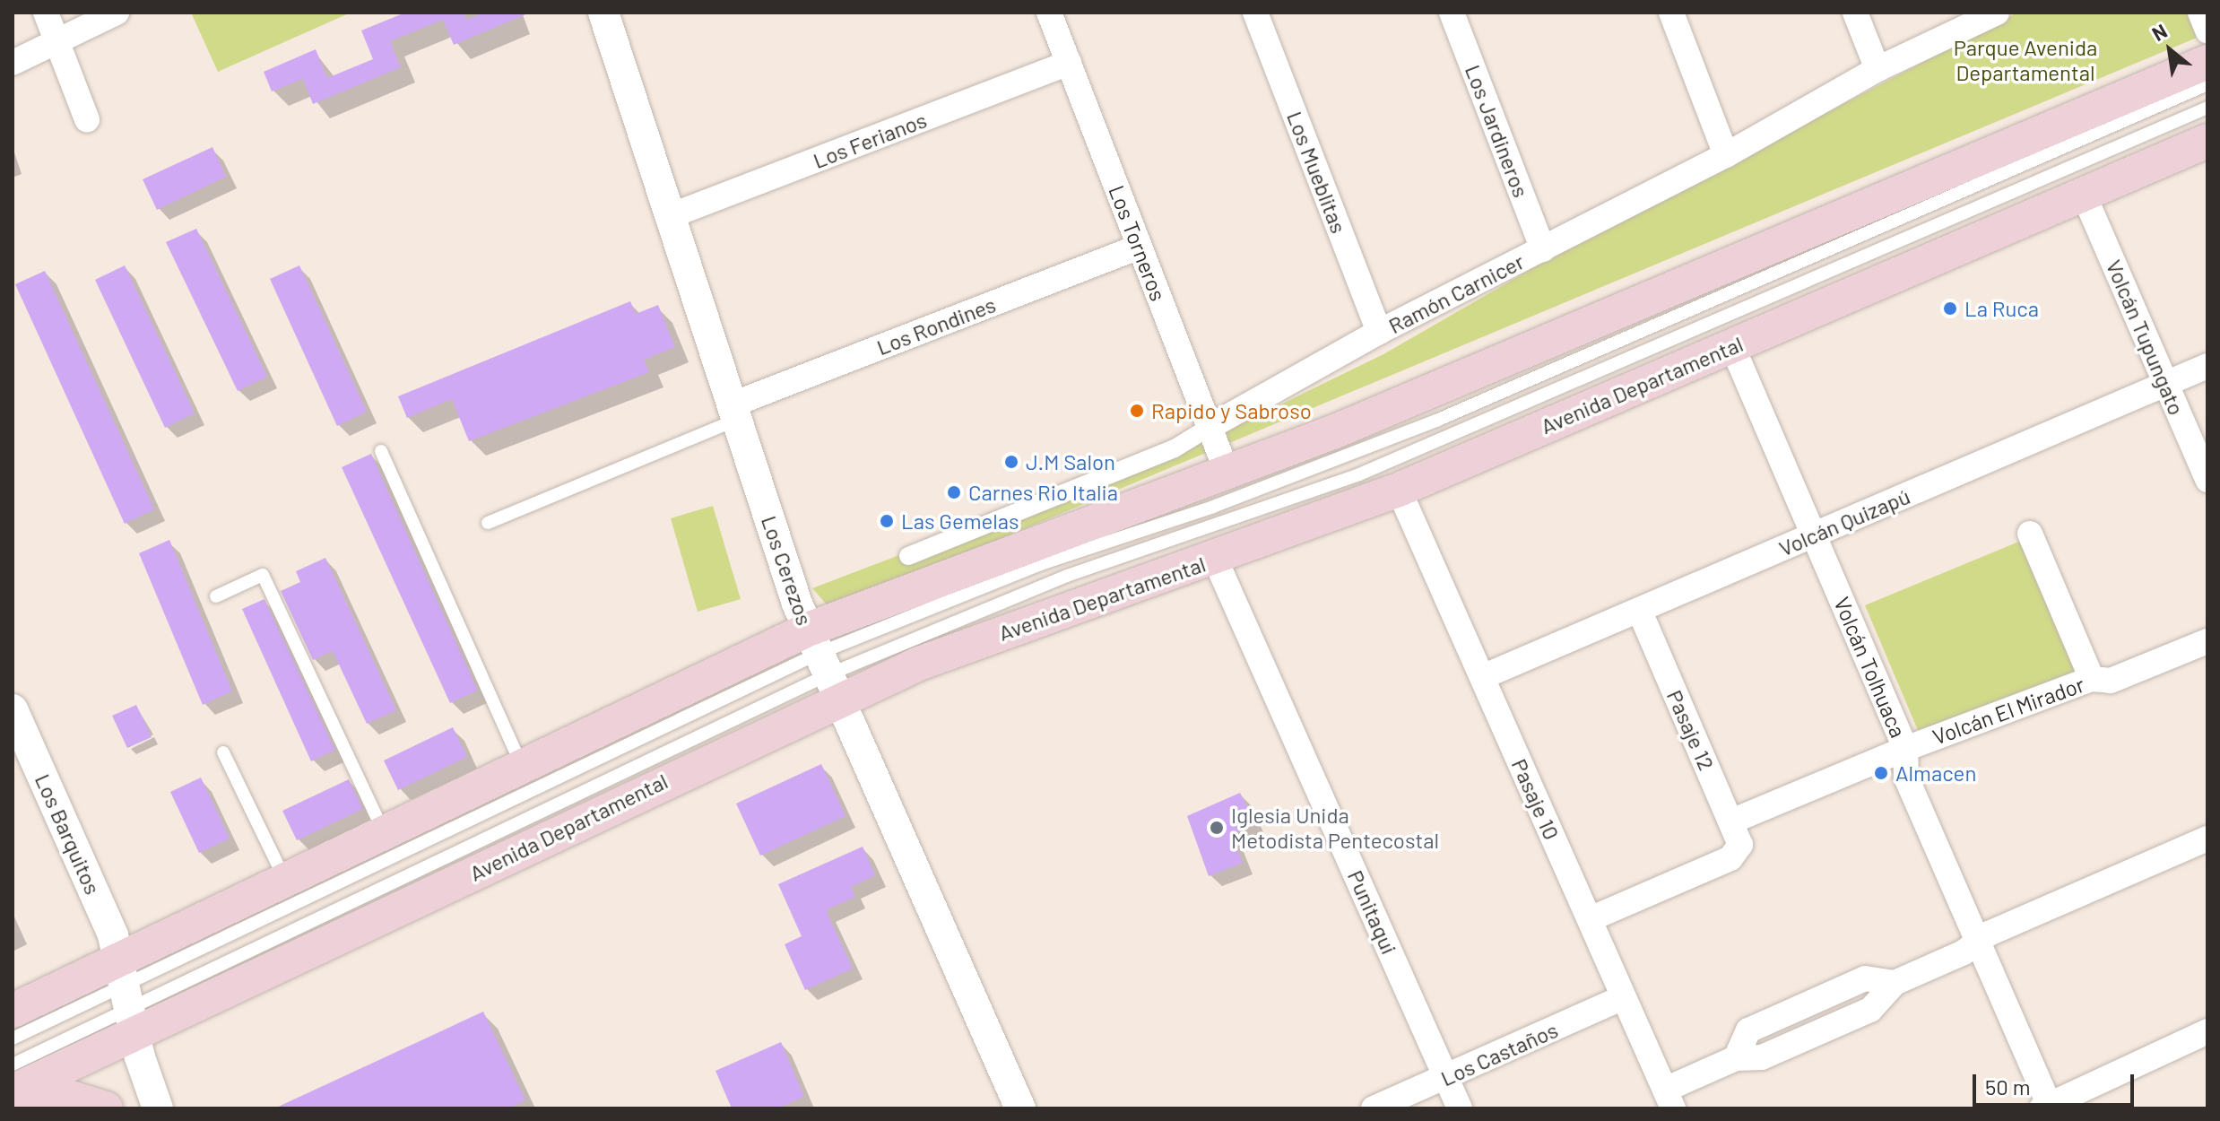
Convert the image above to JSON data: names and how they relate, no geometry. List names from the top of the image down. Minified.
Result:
{"streets":{"main road":["Avenida Departamental"],"street":["Los Jardineros","Los Ferianos","Los Mueblitas","Los Torneros","Ramón Carnicer","Los Rondines","Volcán Tupungato","Volcán Quizapú","Los Cerezos","Volcán Tolhuaca","Volcán El Mirador","Pasaje 12","Pasaje 10","Los Barquitos","Punitaqui","Los Castaños"]},"crossings":[["Los Jardineros","Ramón Carnicer"],["Los Ferianos","Los Torneros"],["Los Ferianos","Los Cerezos"],["Los Mueblitas","Ramón Carnicer"],["Los Torneros","Ramón Carnicer"],["Los Torneros","Los Rondines"],["Los Torneros","Avenida Departamental"],["Los Rondines","Los Cerezos"],["Volcán Tupungato","Avenida Departamental"],["Volcán Tupungato","Volcán Quizapú"],["Avenida Departamental","Los Cerezos"],["Avenida Departamental","Volcán Tolhuaca"],["Avenida Departamental","Pasaje 10"],["Avenida Departamental","Los Barquitos"],["Avenida Departamental","Punitaqui"],["Volcán Quizapú","Volcán Tolhuaca"],["Volcán Quizapú","Pasaje 12"],["Volcán Quizapú","Pasaje 10"],["Volcán Tolhuaca","Volcán El Mirador"],["Volcán El Mirador","Pasaje 12"],["Pasaje 12","Pasaje 10"],["Pasaje 10","Los Castaños"],["Punitaqui","Los Castaños"]],"parks":["Parque Avenida Departamental"],"places":["La Ruca","Rapido y Sabroso","J.M Salon","Carnes Rio Italia","Las Gemelas","Almacen","Iglesia Unida Metodista Pentecostal"],"scale_bar":"50 m","north":"top left"}
